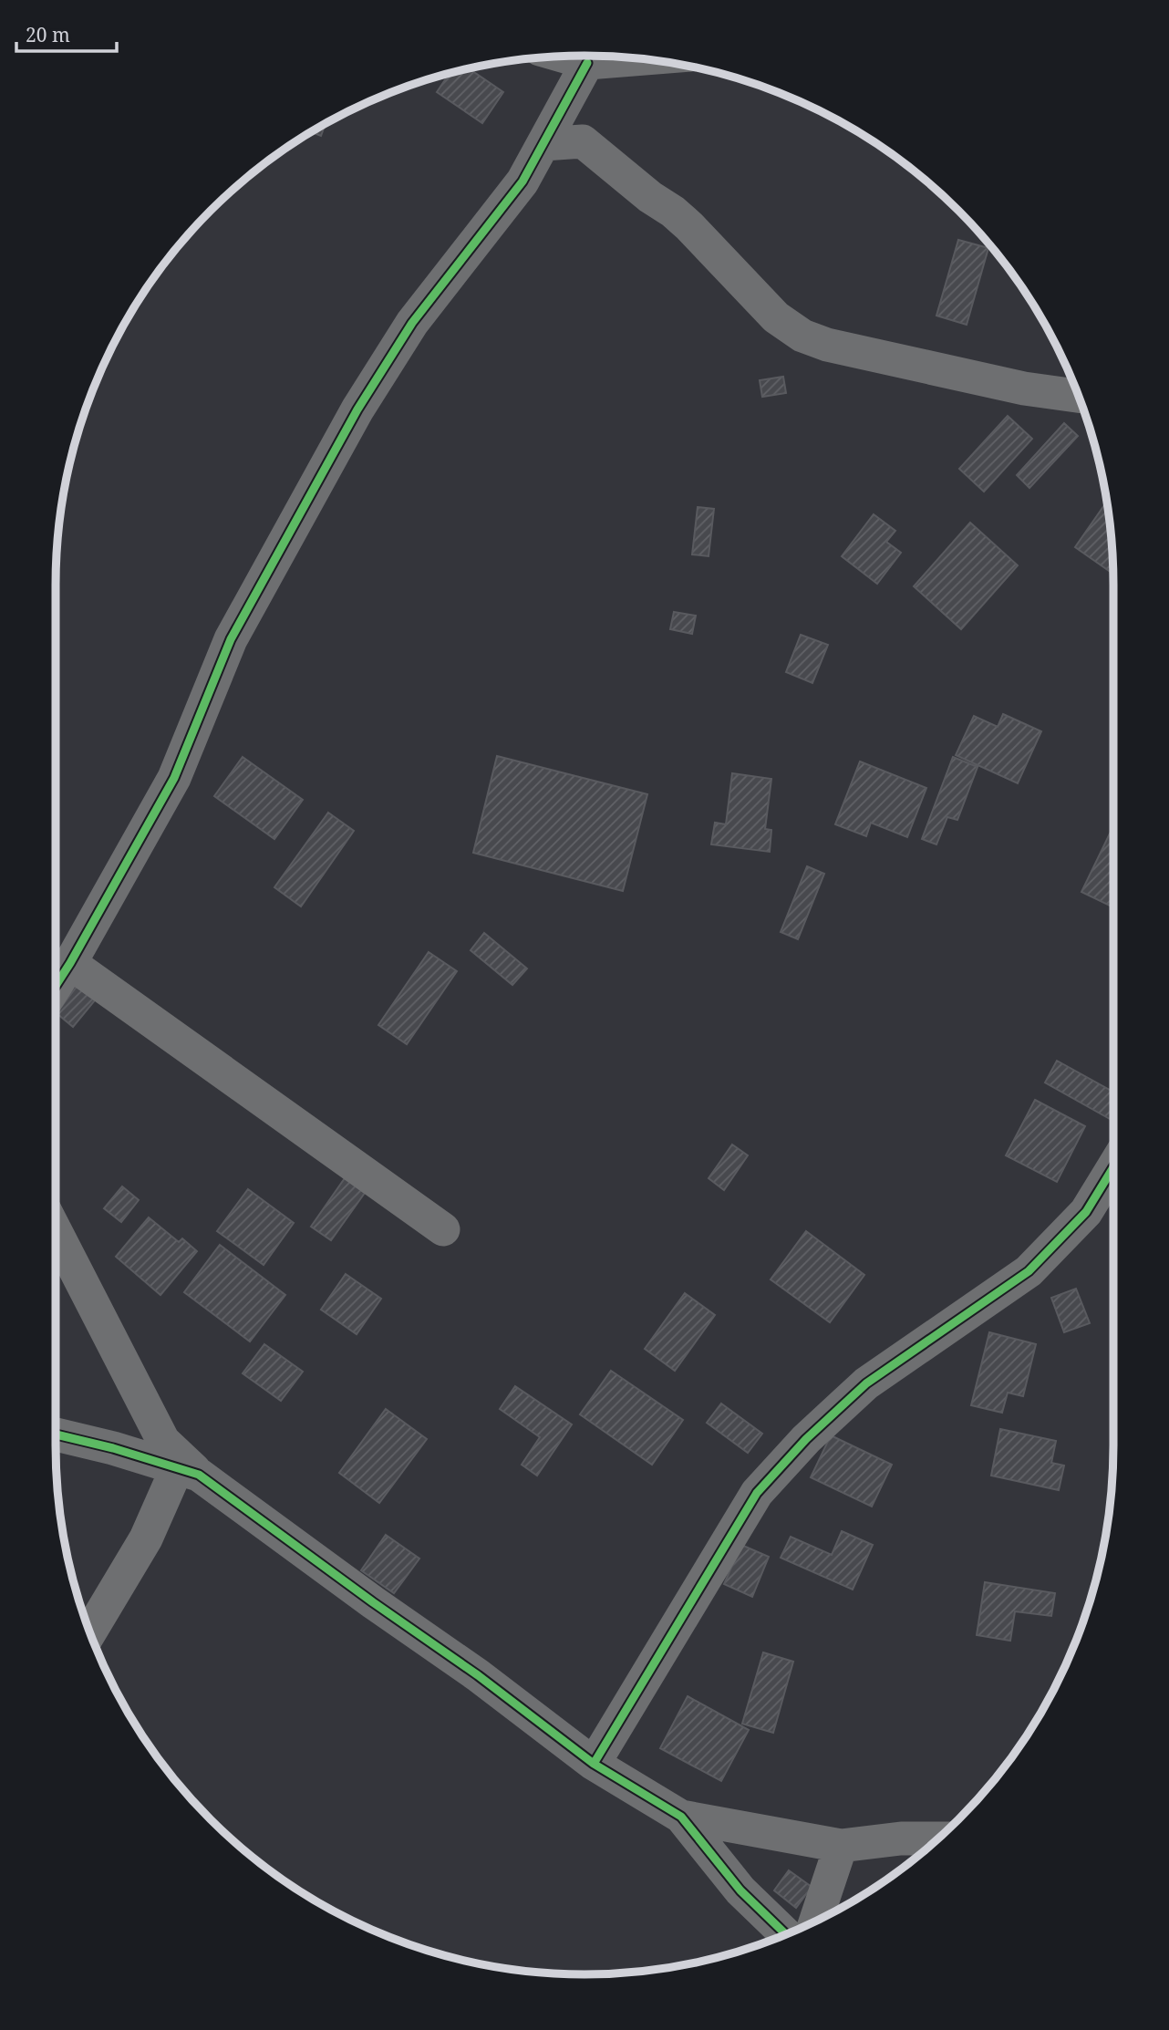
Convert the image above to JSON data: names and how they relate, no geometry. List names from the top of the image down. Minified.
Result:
{"scale_bar":"20 m"}
